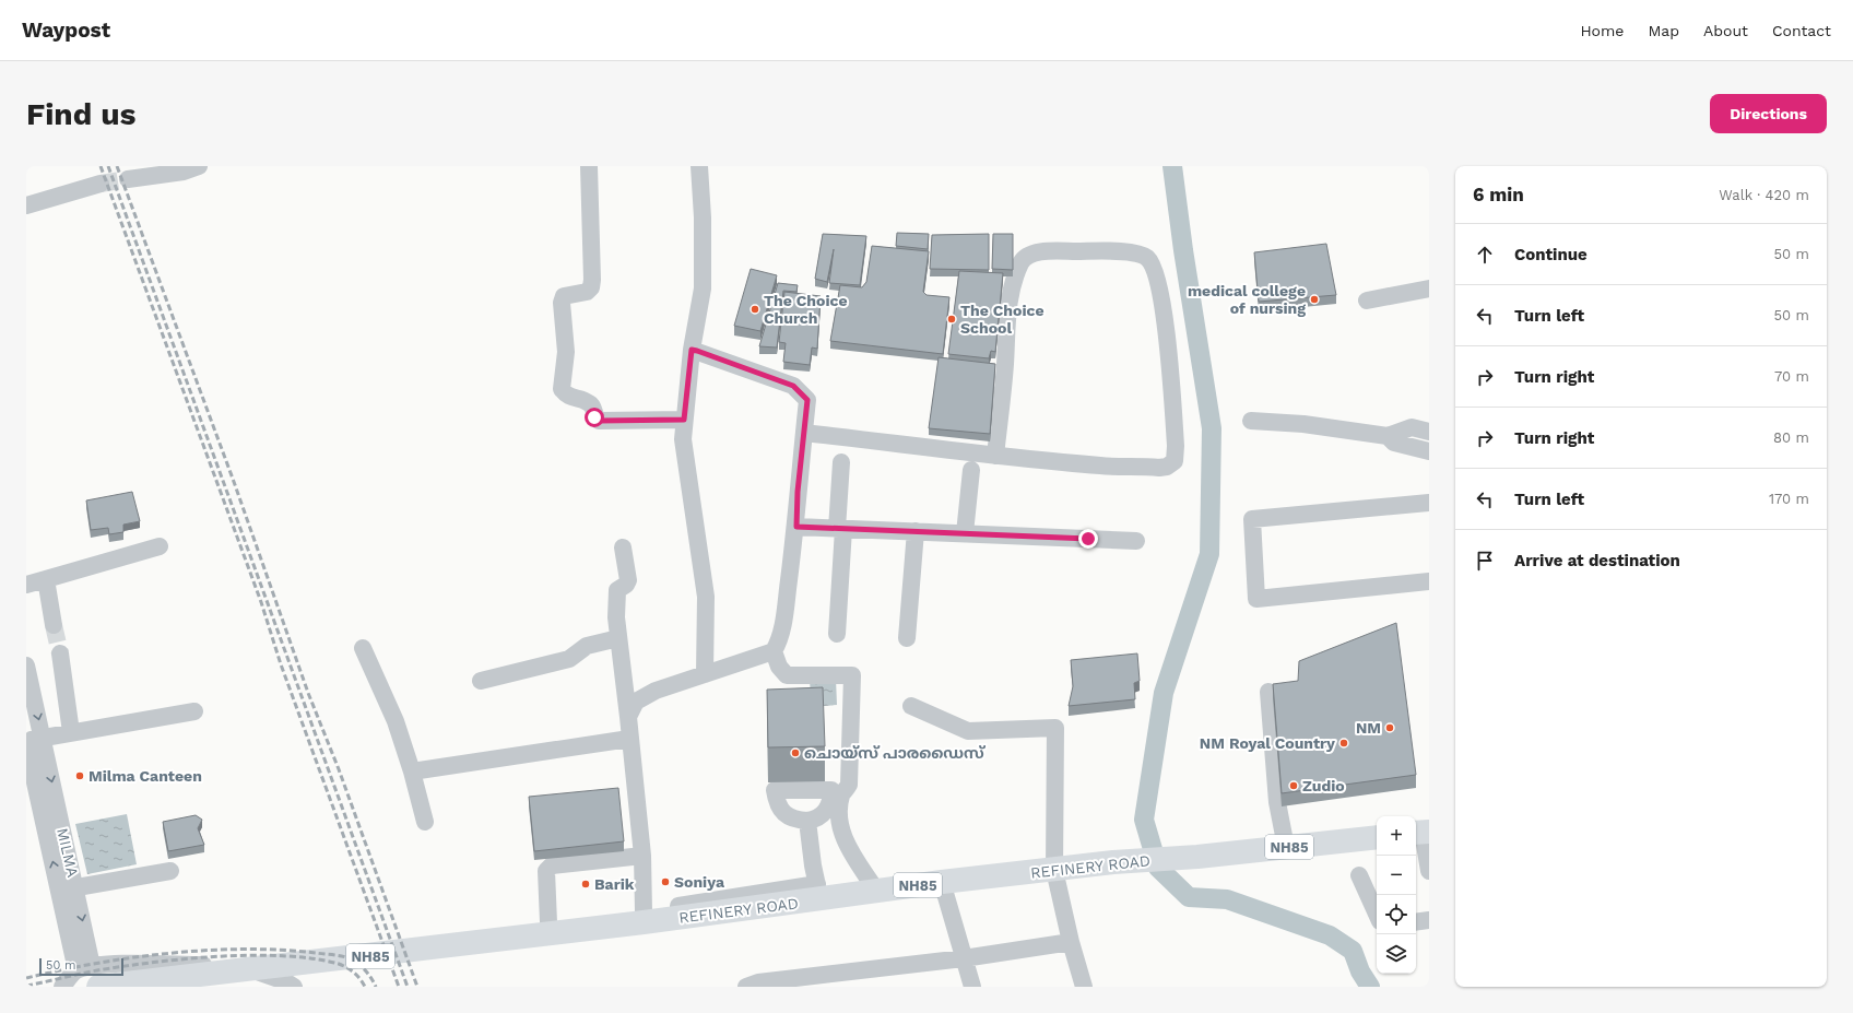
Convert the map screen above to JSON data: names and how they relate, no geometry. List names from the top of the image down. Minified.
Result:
{"streets":{"highway":["NH85","REFINERY ROAD"],"street":["MILMA"]},"crossings":[["MILMA","REFINERY ROAD"]],"places":["medical college of nursing","The Choice Church","The Choice School","NM","NM Royal Country","ചൊയ്സ് പാരഡൈസ്","Milma Canteen","Zudio","Soniya","Barik"],"scale_bar":"50 m","page":{"header":"Waypost","nav":["Home","Map","About","Contact"],"buttons":"Directions","title":"Find us","heading":["6 min","Walk · 420 m"],"list":[["Continue","50 m"],["Turn left","50 m"],["Turn right","70 m"],["Turn right","80 m"],["Turn left","170 m"],"Arrive at destination"],"map_buttons":["+","−"],"scale":"50 m"}}
